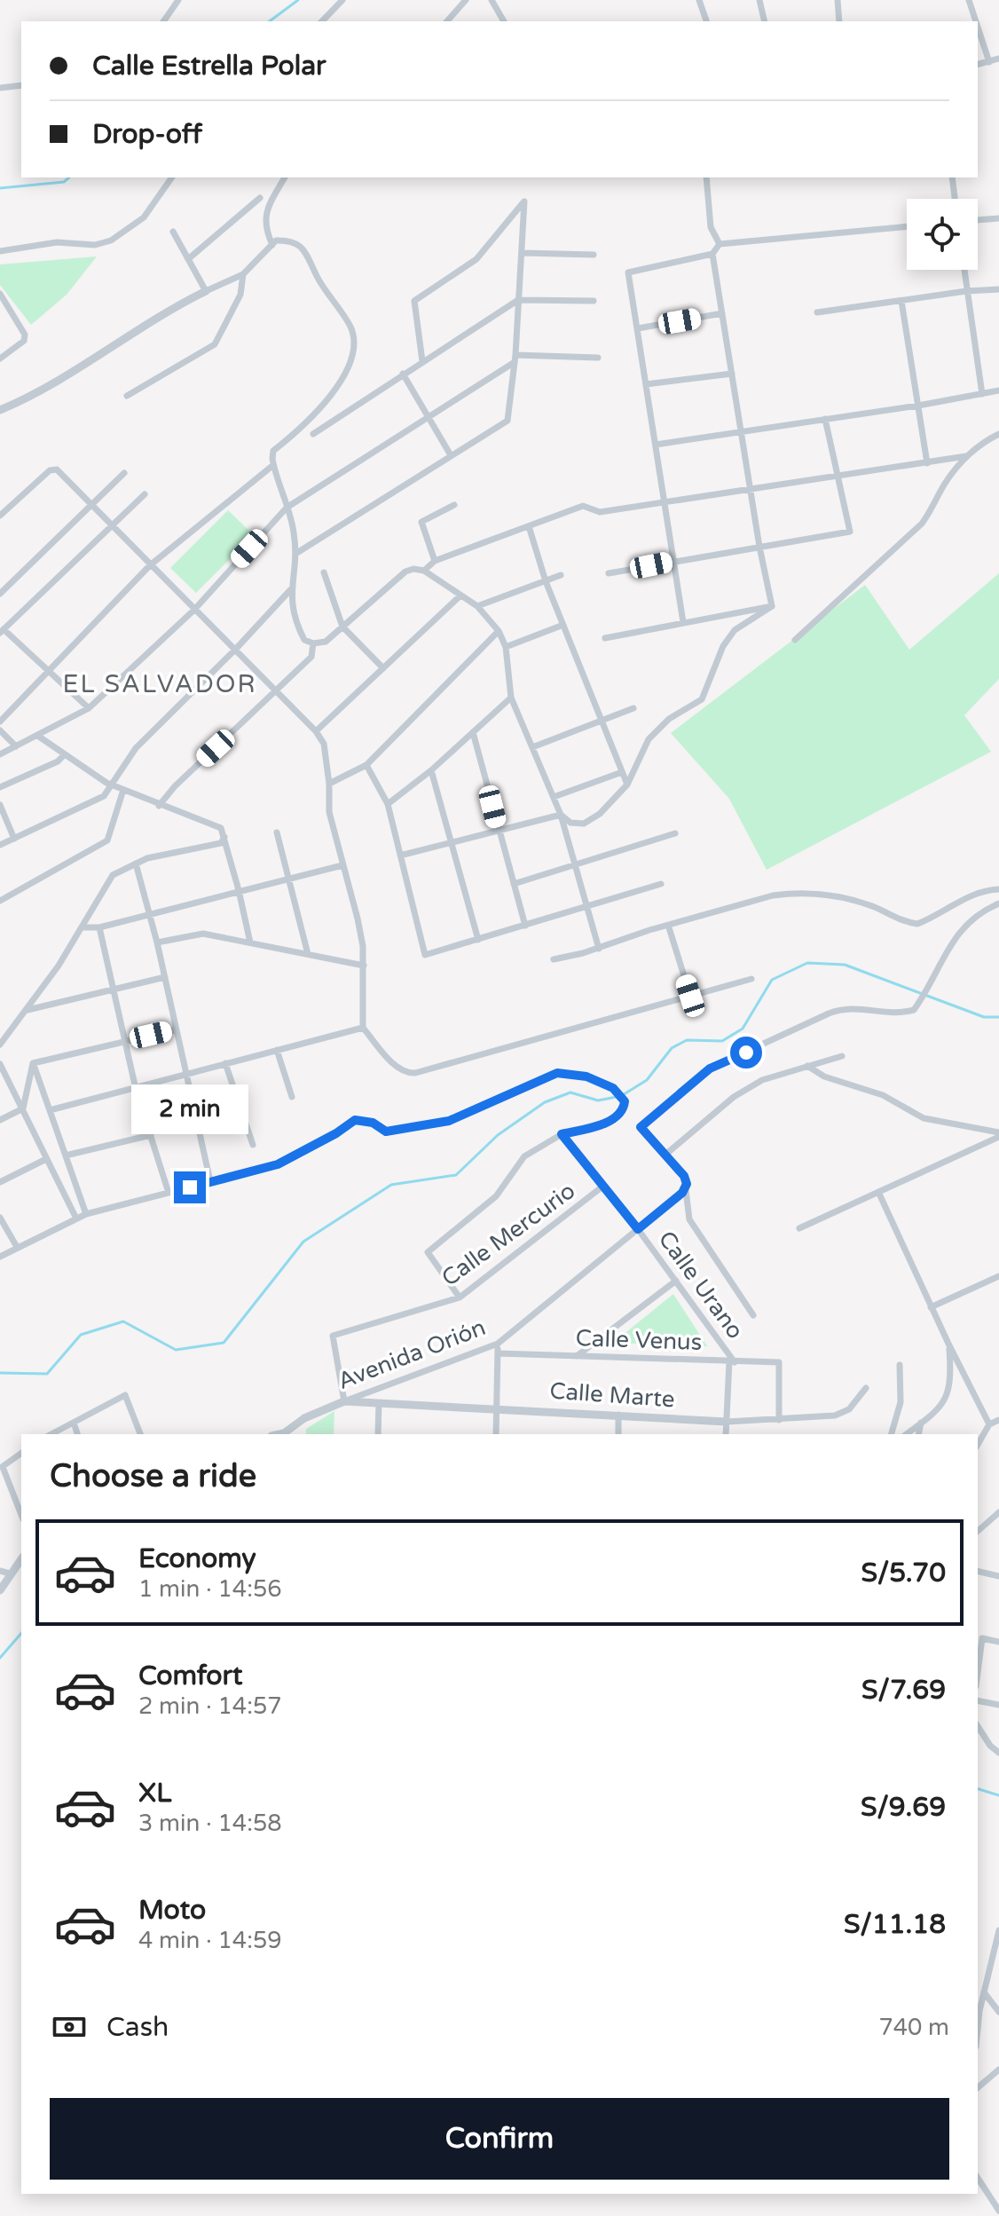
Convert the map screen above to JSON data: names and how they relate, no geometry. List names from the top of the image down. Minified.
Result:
{"streets":{"street":["Calle Mercurio","Calle Urano","Calle Venus","Avenida Orión","Calle Marte"]},"crossings":[["Calle Mercurio","Calle Urano"],["Calle Mercurio","Avenida Orión"],["Calle Mercurio","Calle Marte"],["Calle Urano","Calle Venus"],["Calle Urano","Avenida Orión"],["Calle Urano","Calle Marte"],["Calle Venus","Calle Marte"],["Avenida Orión","Calle Marte"]],"districts":["EL SALVADOR"],"page":{"banner":["Calle Estrella Polar","Drop-off"],"bubble":"2 min","heading":"Choose a ride","list":[{"name":"Economy","note":"1 min · 14:56","value":"S/5.70"},{"name":"Comfort","note":"2 min · 14:57","value":"S/7.69"},{"name":"XL","note":"3 min · 14:58","value":"S/9.69"},{"name":"Moto","note":"4 min · 14:59","value":"S/11.18"}],"pay":["Cash","740 m"],"buttons":"Confirm"}}
